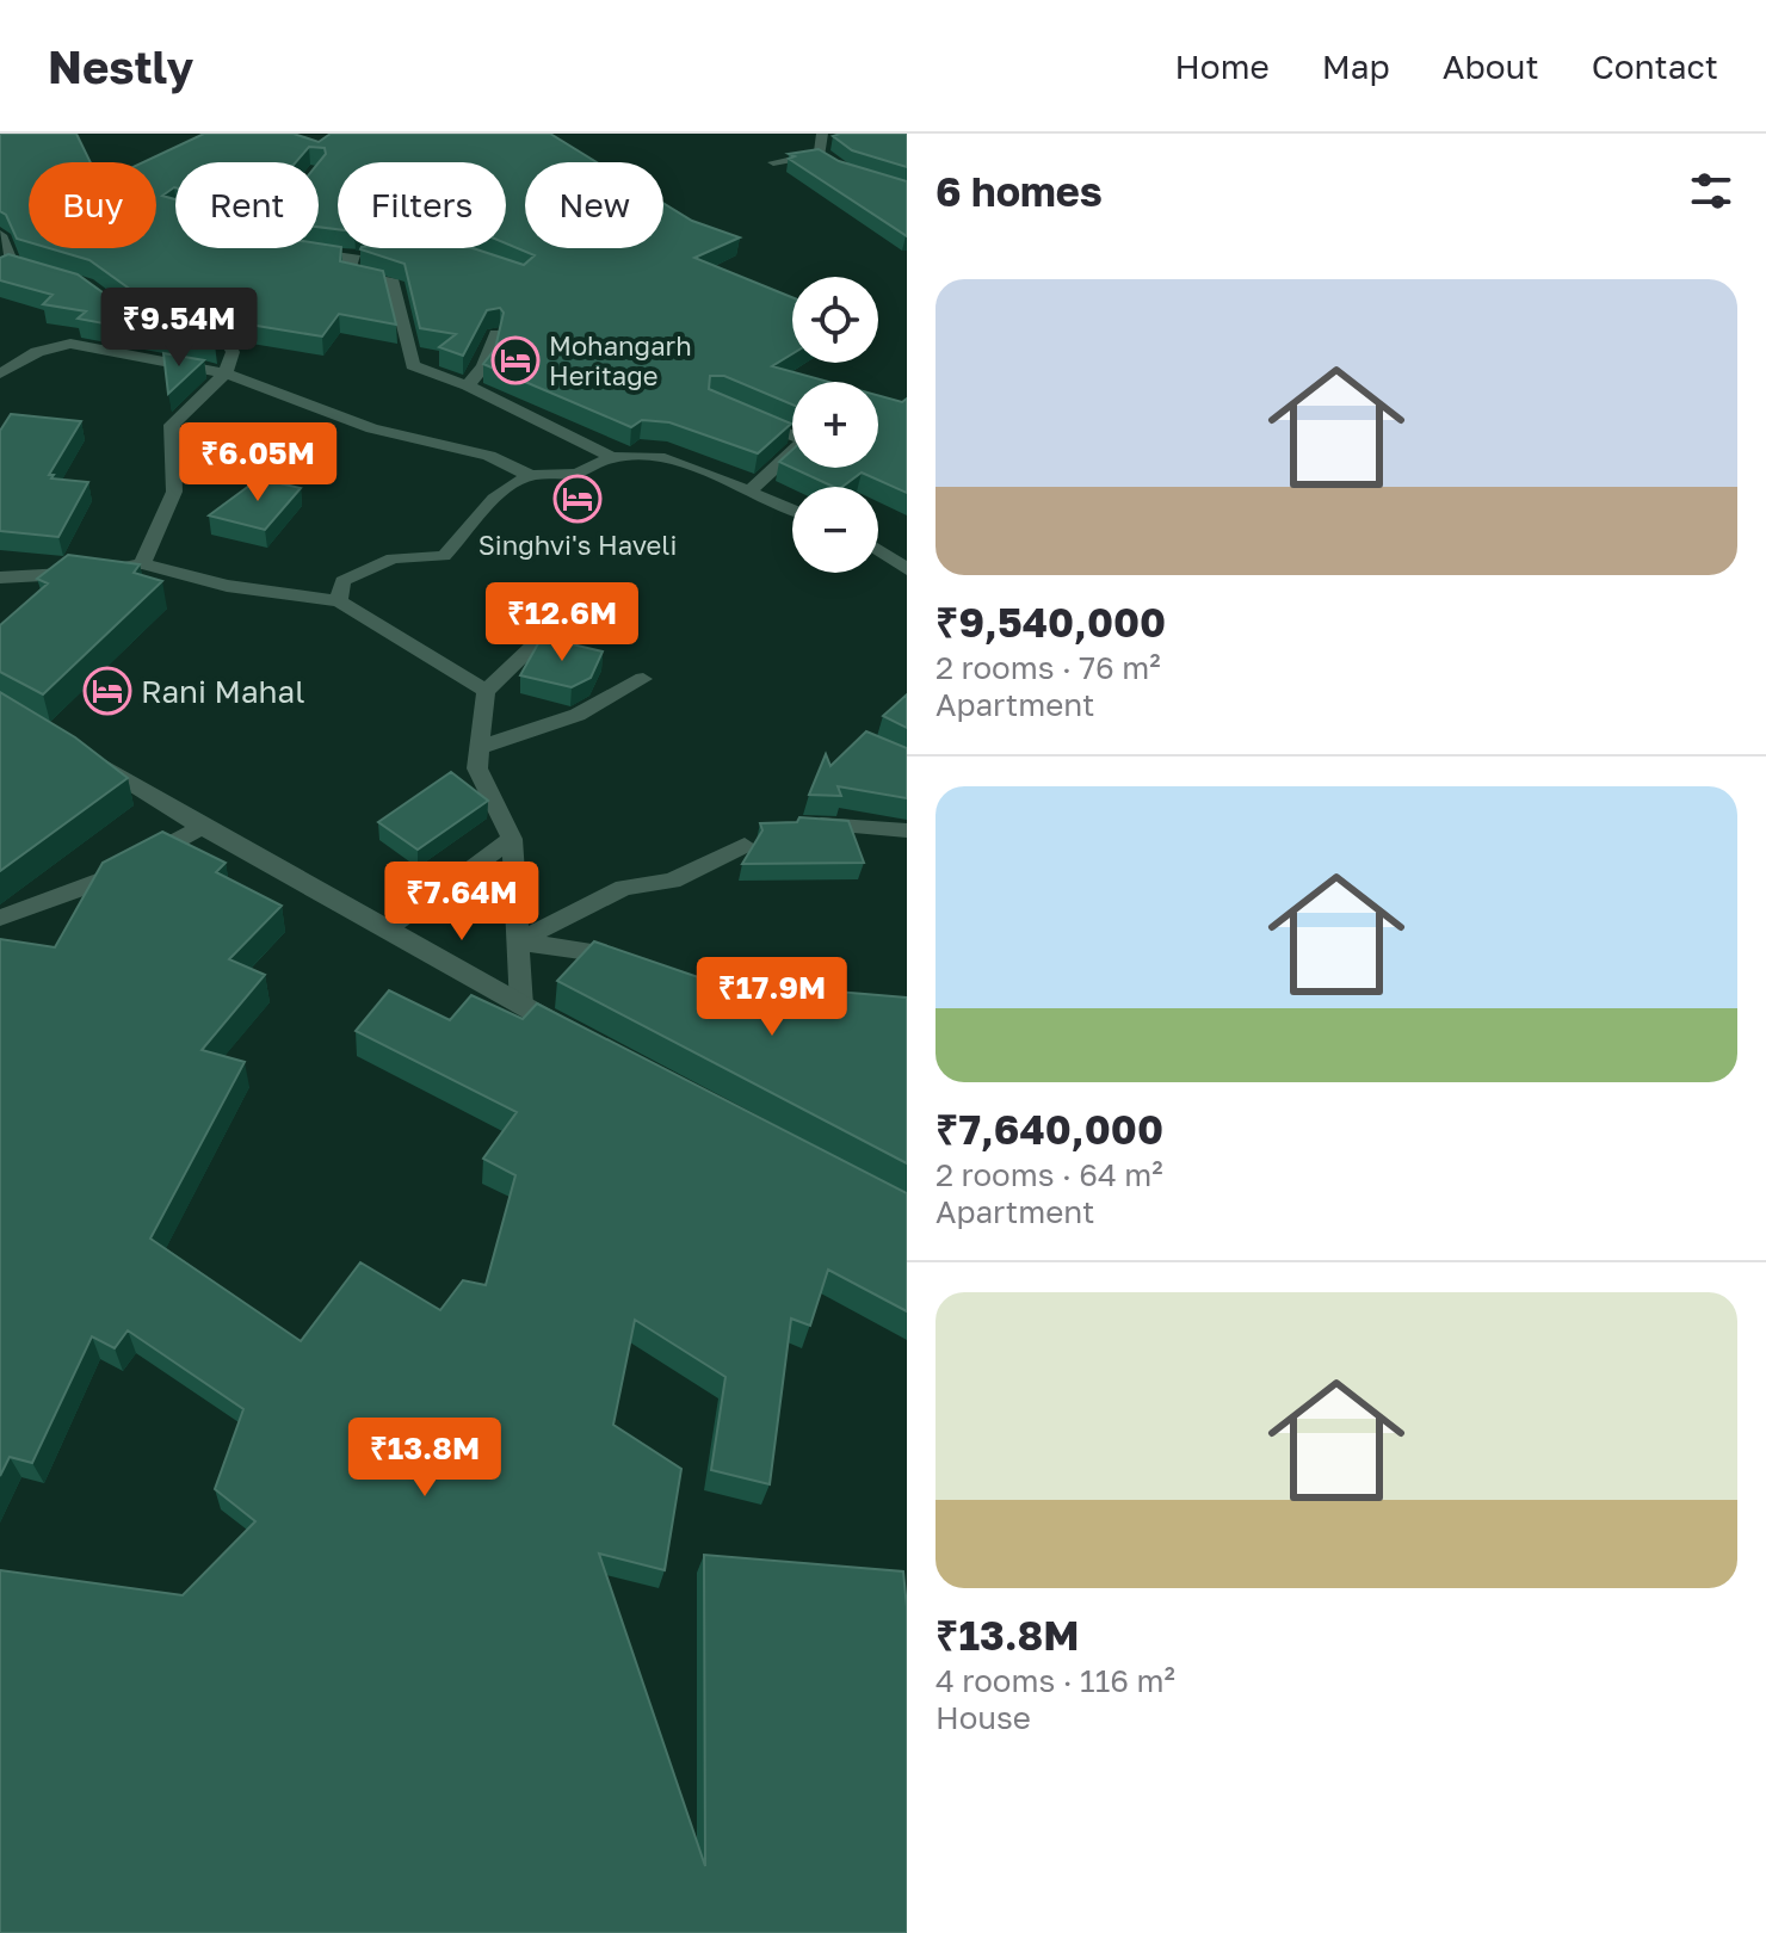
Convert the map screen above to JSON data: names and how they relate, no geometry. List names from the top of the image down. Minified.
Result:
{"places":{"hotel":["Mohangarh Heritage","Singhvi's Haveli","Rani Mahal"]},"page":{"header":"Nestly","nav":["Home","Map","About","Contact"],"heading":"6 homes","chip":["Buy","Rent","Filters","New"],"list":[{"name":"₹9,540,000","note":"2 rooms · 76 m² · Apartment"},{"name":"₹7,640,000","note":"2 rooms · 64 m² · Apartment"},{"name":"₹13.8M","note":"4 rooms · 116 m² · House"}],"map_buttons":["+","−"],"price":["₹9.54M","₹6.05M","₹12.6M","₹7.64M","₹17.9M","₹13.8M"]}}
